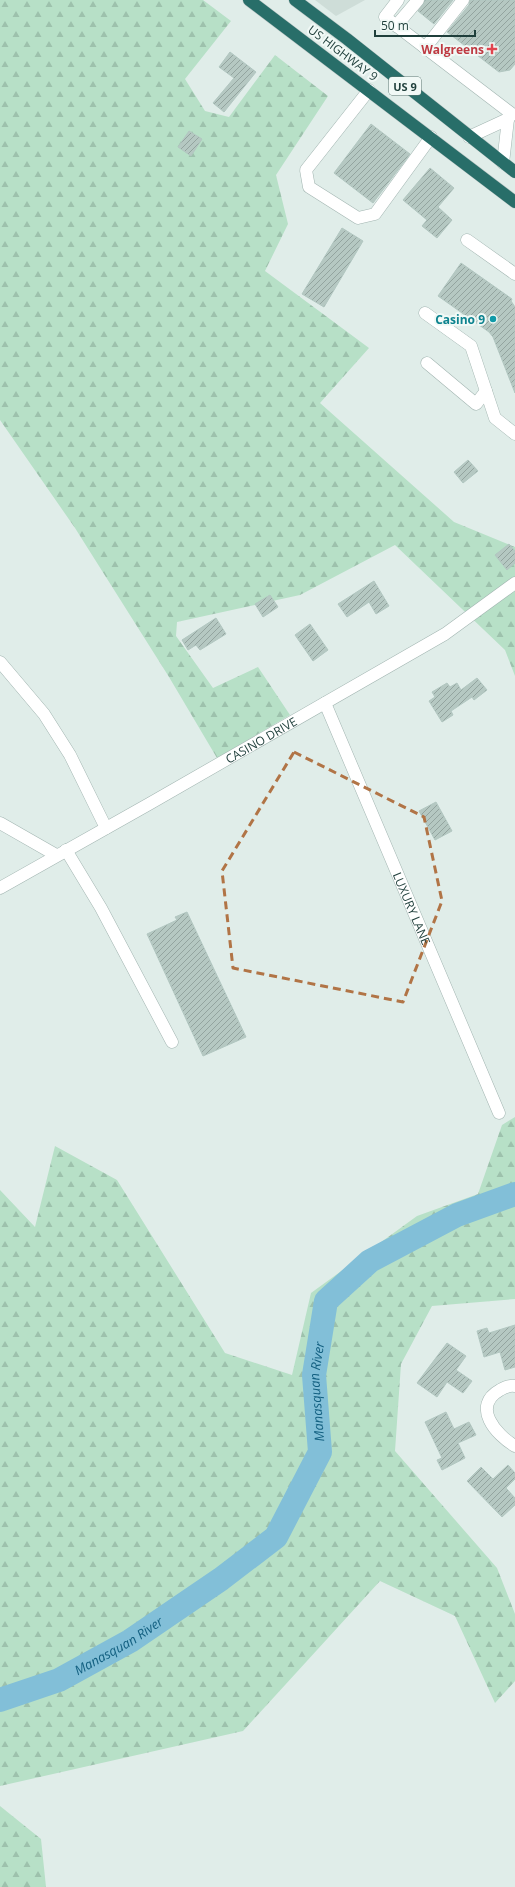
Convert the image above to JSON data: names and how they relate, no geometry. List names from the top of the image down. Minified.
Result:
{"streets":{"highway":["US HIGHWAY 9","US 9"],"street":["CASINO DRIVE","LUXURY LANE"]},"crossings":[["CASINO DRIVE","LUXURY LANE"]],"water":["Manasquan River"],"places":{"health":["Walgreens"],"other":["Casino 9"]},"scale_bar":"50 m"}
